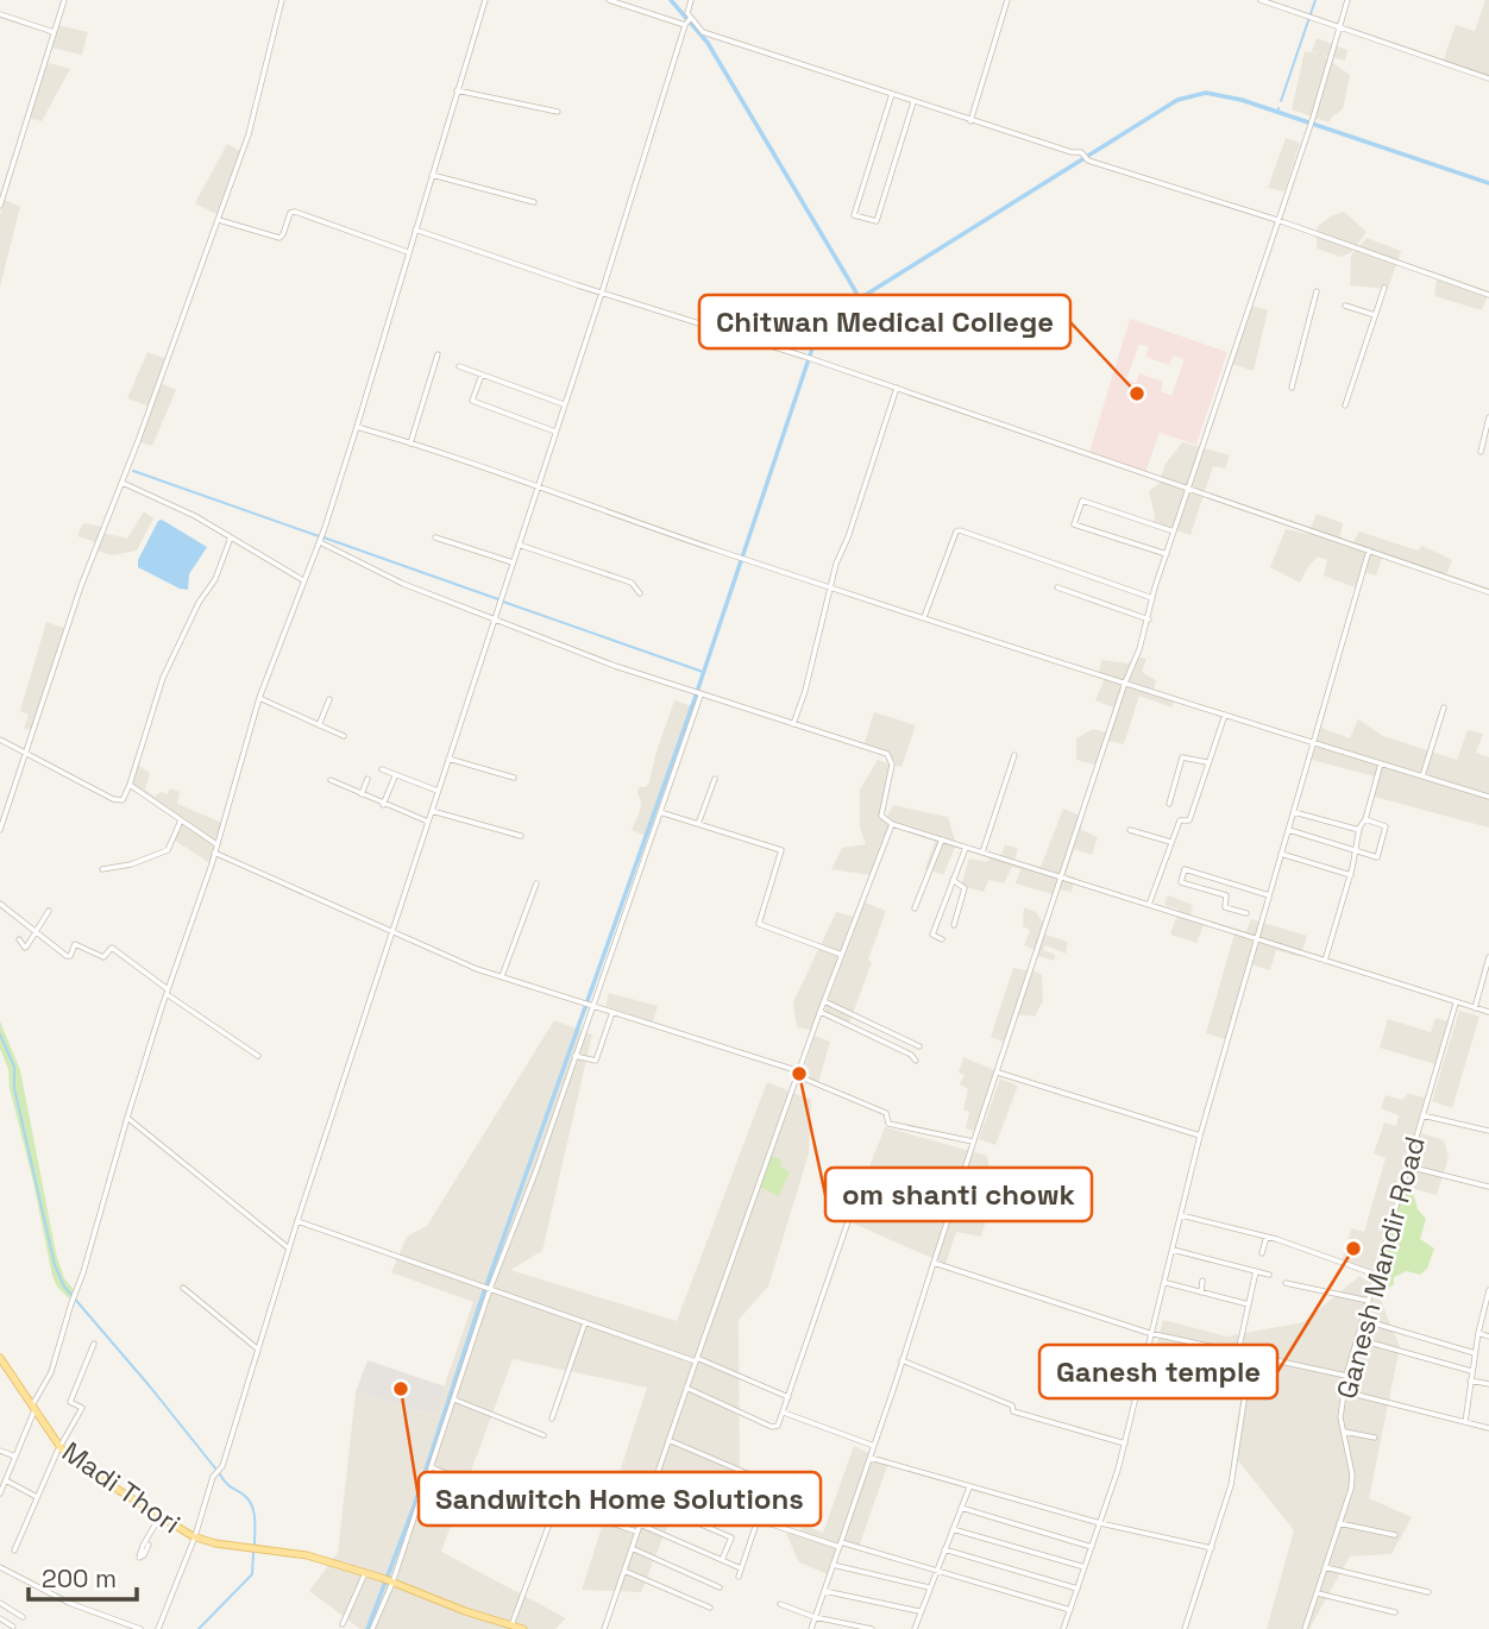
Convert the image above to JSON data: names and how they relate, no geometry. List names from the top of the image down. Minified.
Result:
{"streets":{"main road":["Madi Thori"],"street":["Ganesh Mandir Road"]},"places":["Chitwan Medical College","om shanti chowk","Ganesh temple","Sandwitch Home Solutions"],"scale_bar":"200 m"}
